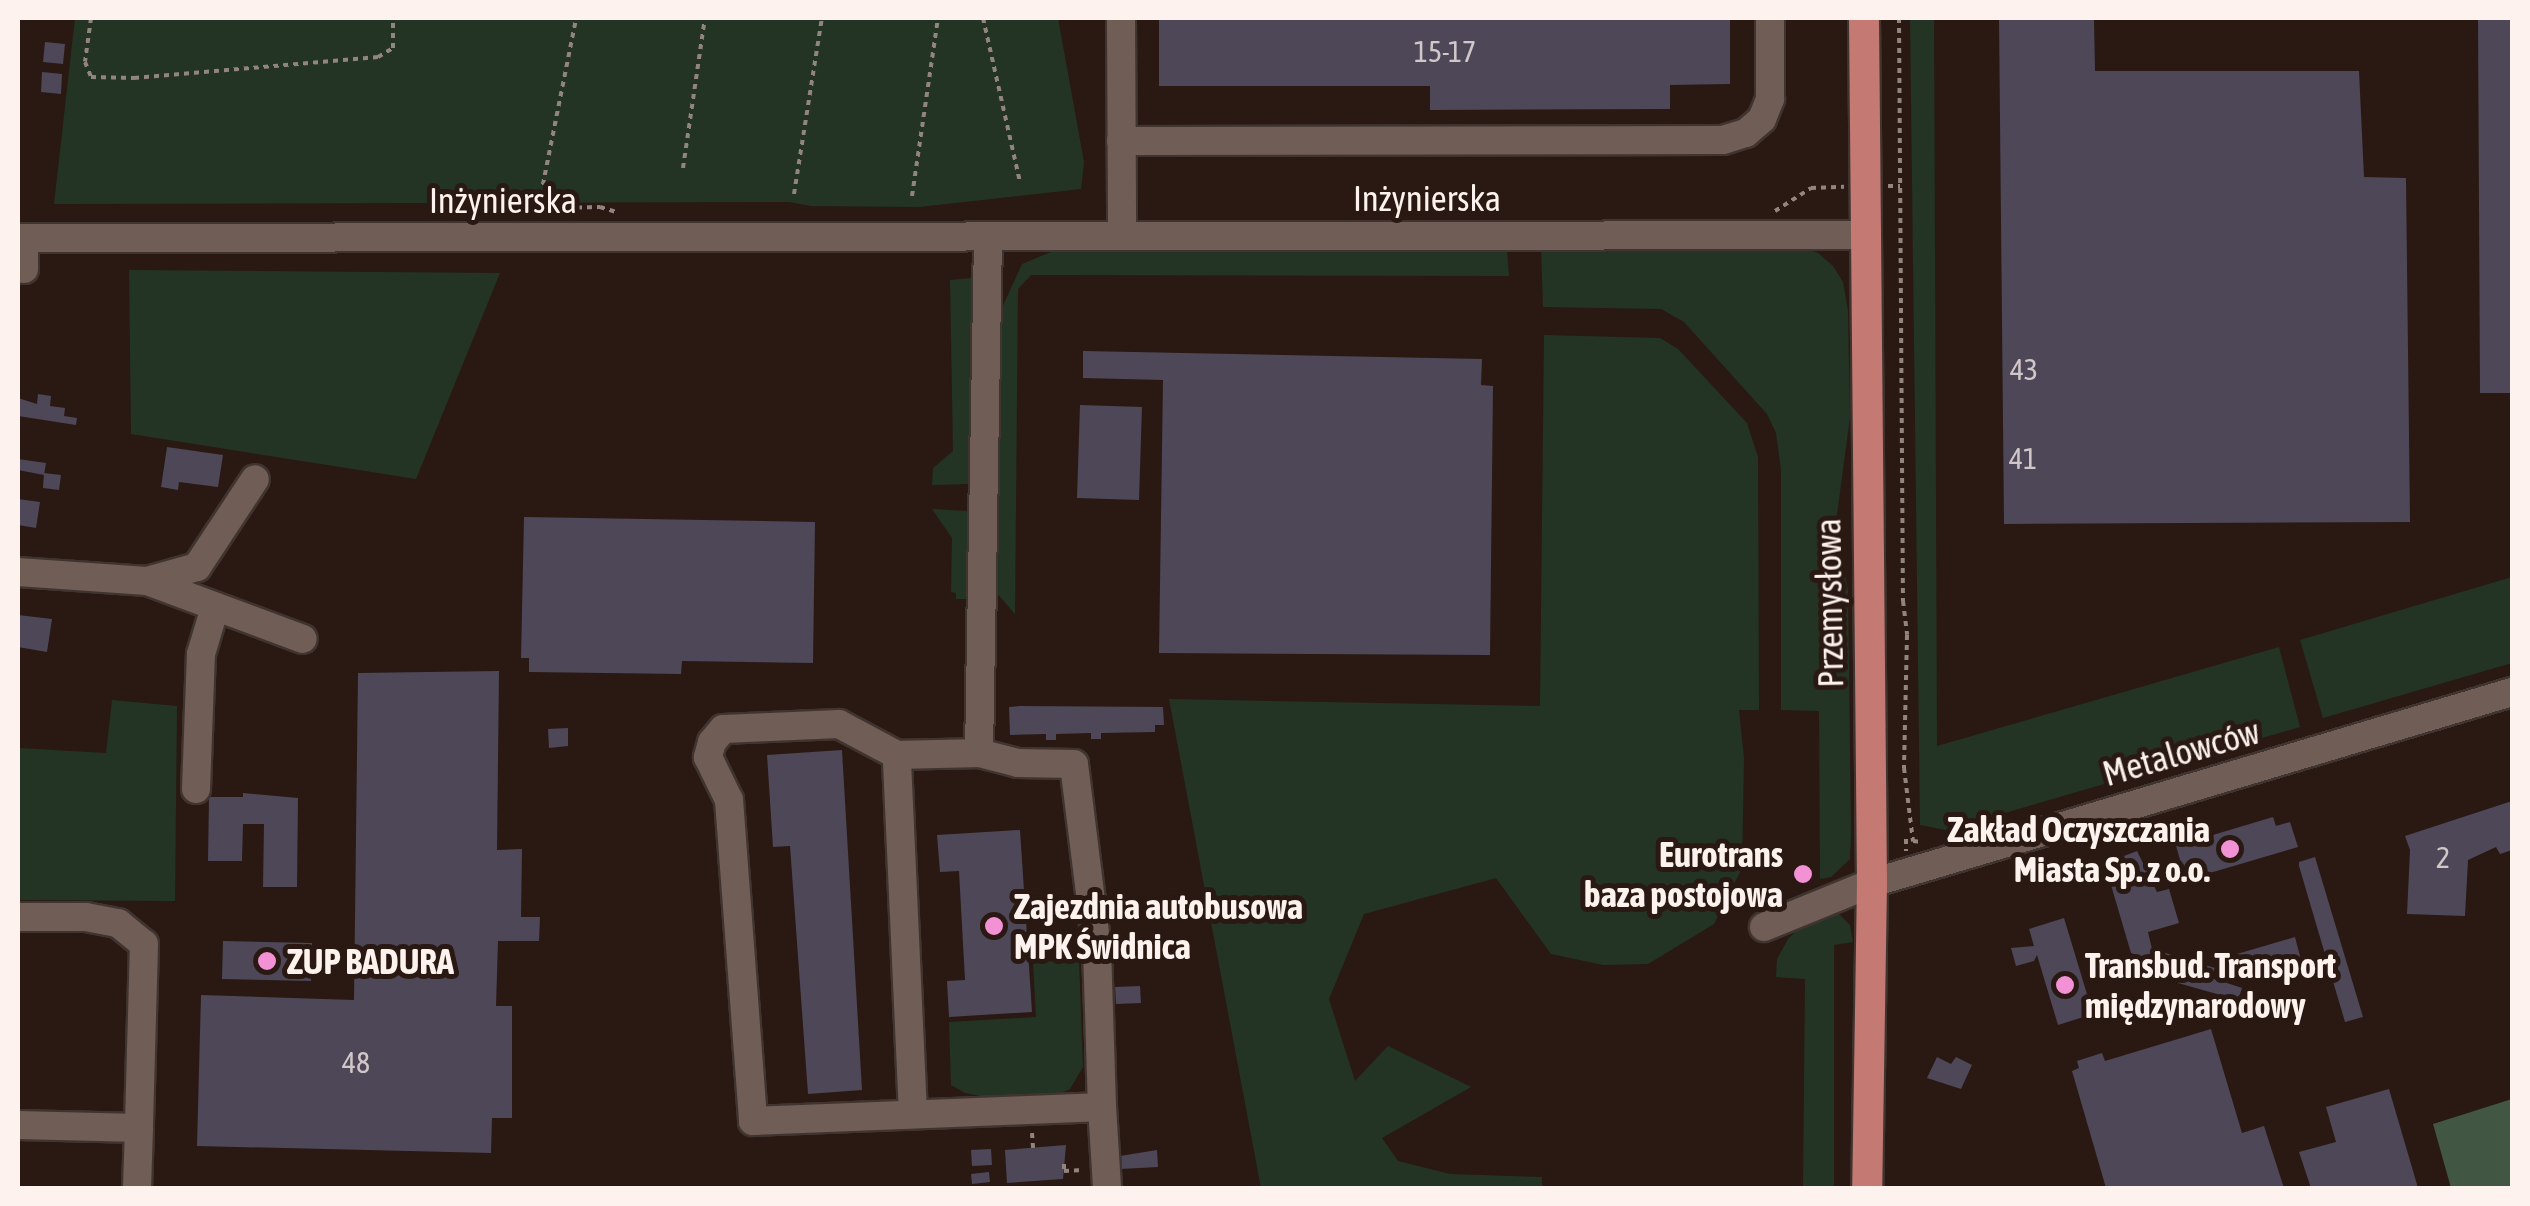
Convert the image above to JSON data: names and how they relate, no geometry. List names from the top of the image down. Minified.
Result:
{"streets":{"main road":["Przemysłowa"],"street":["Inżynierska","Metalowców"]},"crossings":[["Inżynierska","Przemysłowa"],["Przemysłowa","Metalowców"]],"places":["Zakład Oczyszczania Miasta Sp. z o.o.","Eurotrans baza postojowa","Zajezdnia autobusowa MPK Świdnica","ZUP BADURA","Transbud. Transport międzynarodowy"],"house_numbers":["15-17","43","41","2","48"]}
